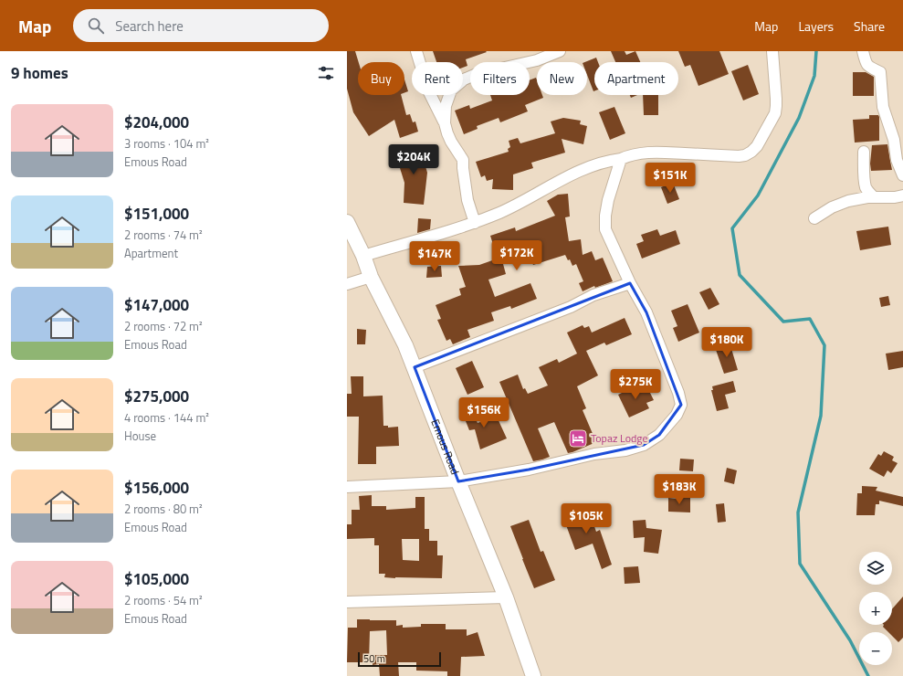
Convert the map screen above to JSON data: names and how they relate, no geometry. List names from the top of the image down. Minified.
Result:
{"streets":{"street":["Emous Road"]},"places":{"hotel":["Topaz Lodge"]},"scale_bar":"50 m","page":{"header":"Map","search":"Search here","nav":["Map","Layers","Share"],"heading":"9 homes","chip":["Buy","Rent","Filters","New","Apartment"],"list":[{"name":"$204,000","note":"3 rooms · 104 m² · Emous Road"},{"name":"$151,000","note":"2 rooms · 74 m² · Apartment"},{"name":"$147,000","note":"2 rooms · 72 m² · Emous Road"},{"name":"$275,000","note":"4 rooms · 144 m² · House"},{"name":"$156,000","note":"2 rooms · 80 m² · Emous Road"},{"name":"$105,000","note":"2 rooms · 54 m² · Emous Road"}],"price":["$204K","$151K","$172K","$147K","$180K","$275K","$156K","$183K","$105K"],"map_buttons":["+","−"],"scale":"50 m"}}
